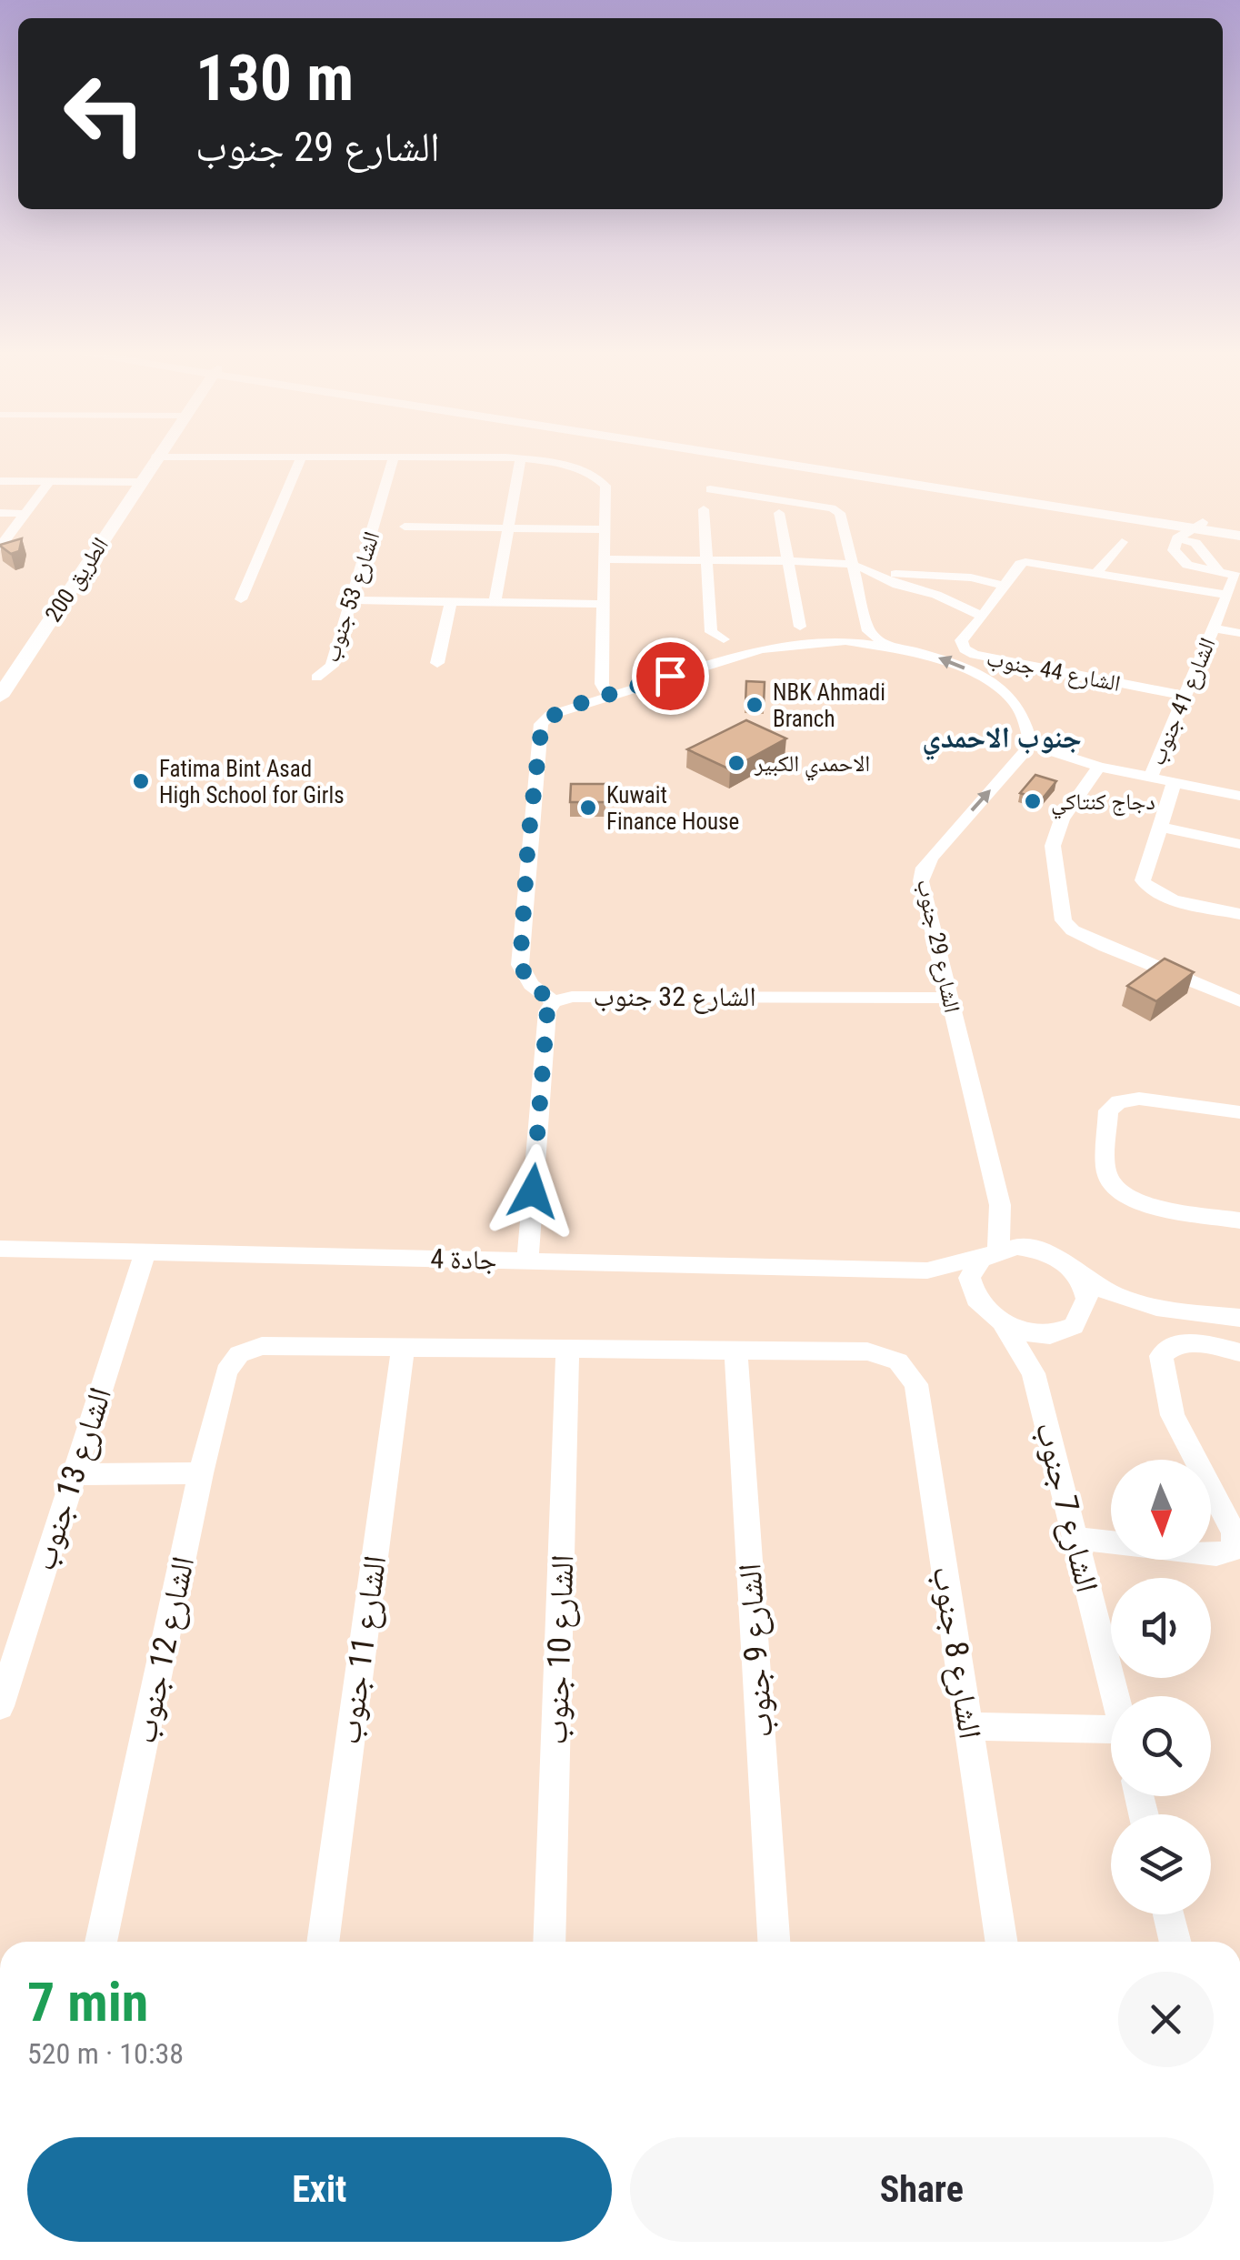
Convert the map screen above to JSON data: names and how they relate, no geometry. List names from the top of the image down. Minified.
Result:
{"streets":{"main road":["الطريق 200"],"street":["الشارع 53 جنوب","الشارع 44 جنوب","الشارع 41 جنوب","الشارع 29 جنوب","الشارع 32 جنوب","جادة 4","الشارع 13 جنوب","الشارع 7 جنوب","الشارع 12 جنوب","الشارع 11 جنوب","الشارع 10 جنوب","الشارع 9 جنوب","الشارع 8 جنوب"]},"crossings":[["الشارع 44 جنوب","الشارع 41 جنوب"],["الشارع 29 جنوب","الشارع 32 جنوب"],["الشارع 29 جنوب","جادة 4"],["الشارع 29 جنوب","الشارع 7 جنوب"],["الشارع 32 جنوب","جادة 4"],["جادة 4","الشارع 13 جنوب"],["جادة 4","الشارع 7 جنوب"],["الشارع 12 جنوب","الشارع 11 جنوب"],["الشارع 9 جنوب","الشارع 8 جنوب"]],"one_way":["الشارع 29 جنوب"],"districts":["جنوب الاحمدي"],"places":["NBK Ahmadi Branch","الاحمدي الكبير","Fatima Bint Asad High School for Girls","دجاج كنتاكي","Kuwait Finance House"],"north":"bottom","page":{"turn":["130 m","الشارع 29 جنوب"],"heading":["7 min","520 m · 10:38"],"buttons":["Exit","Share"]}}
